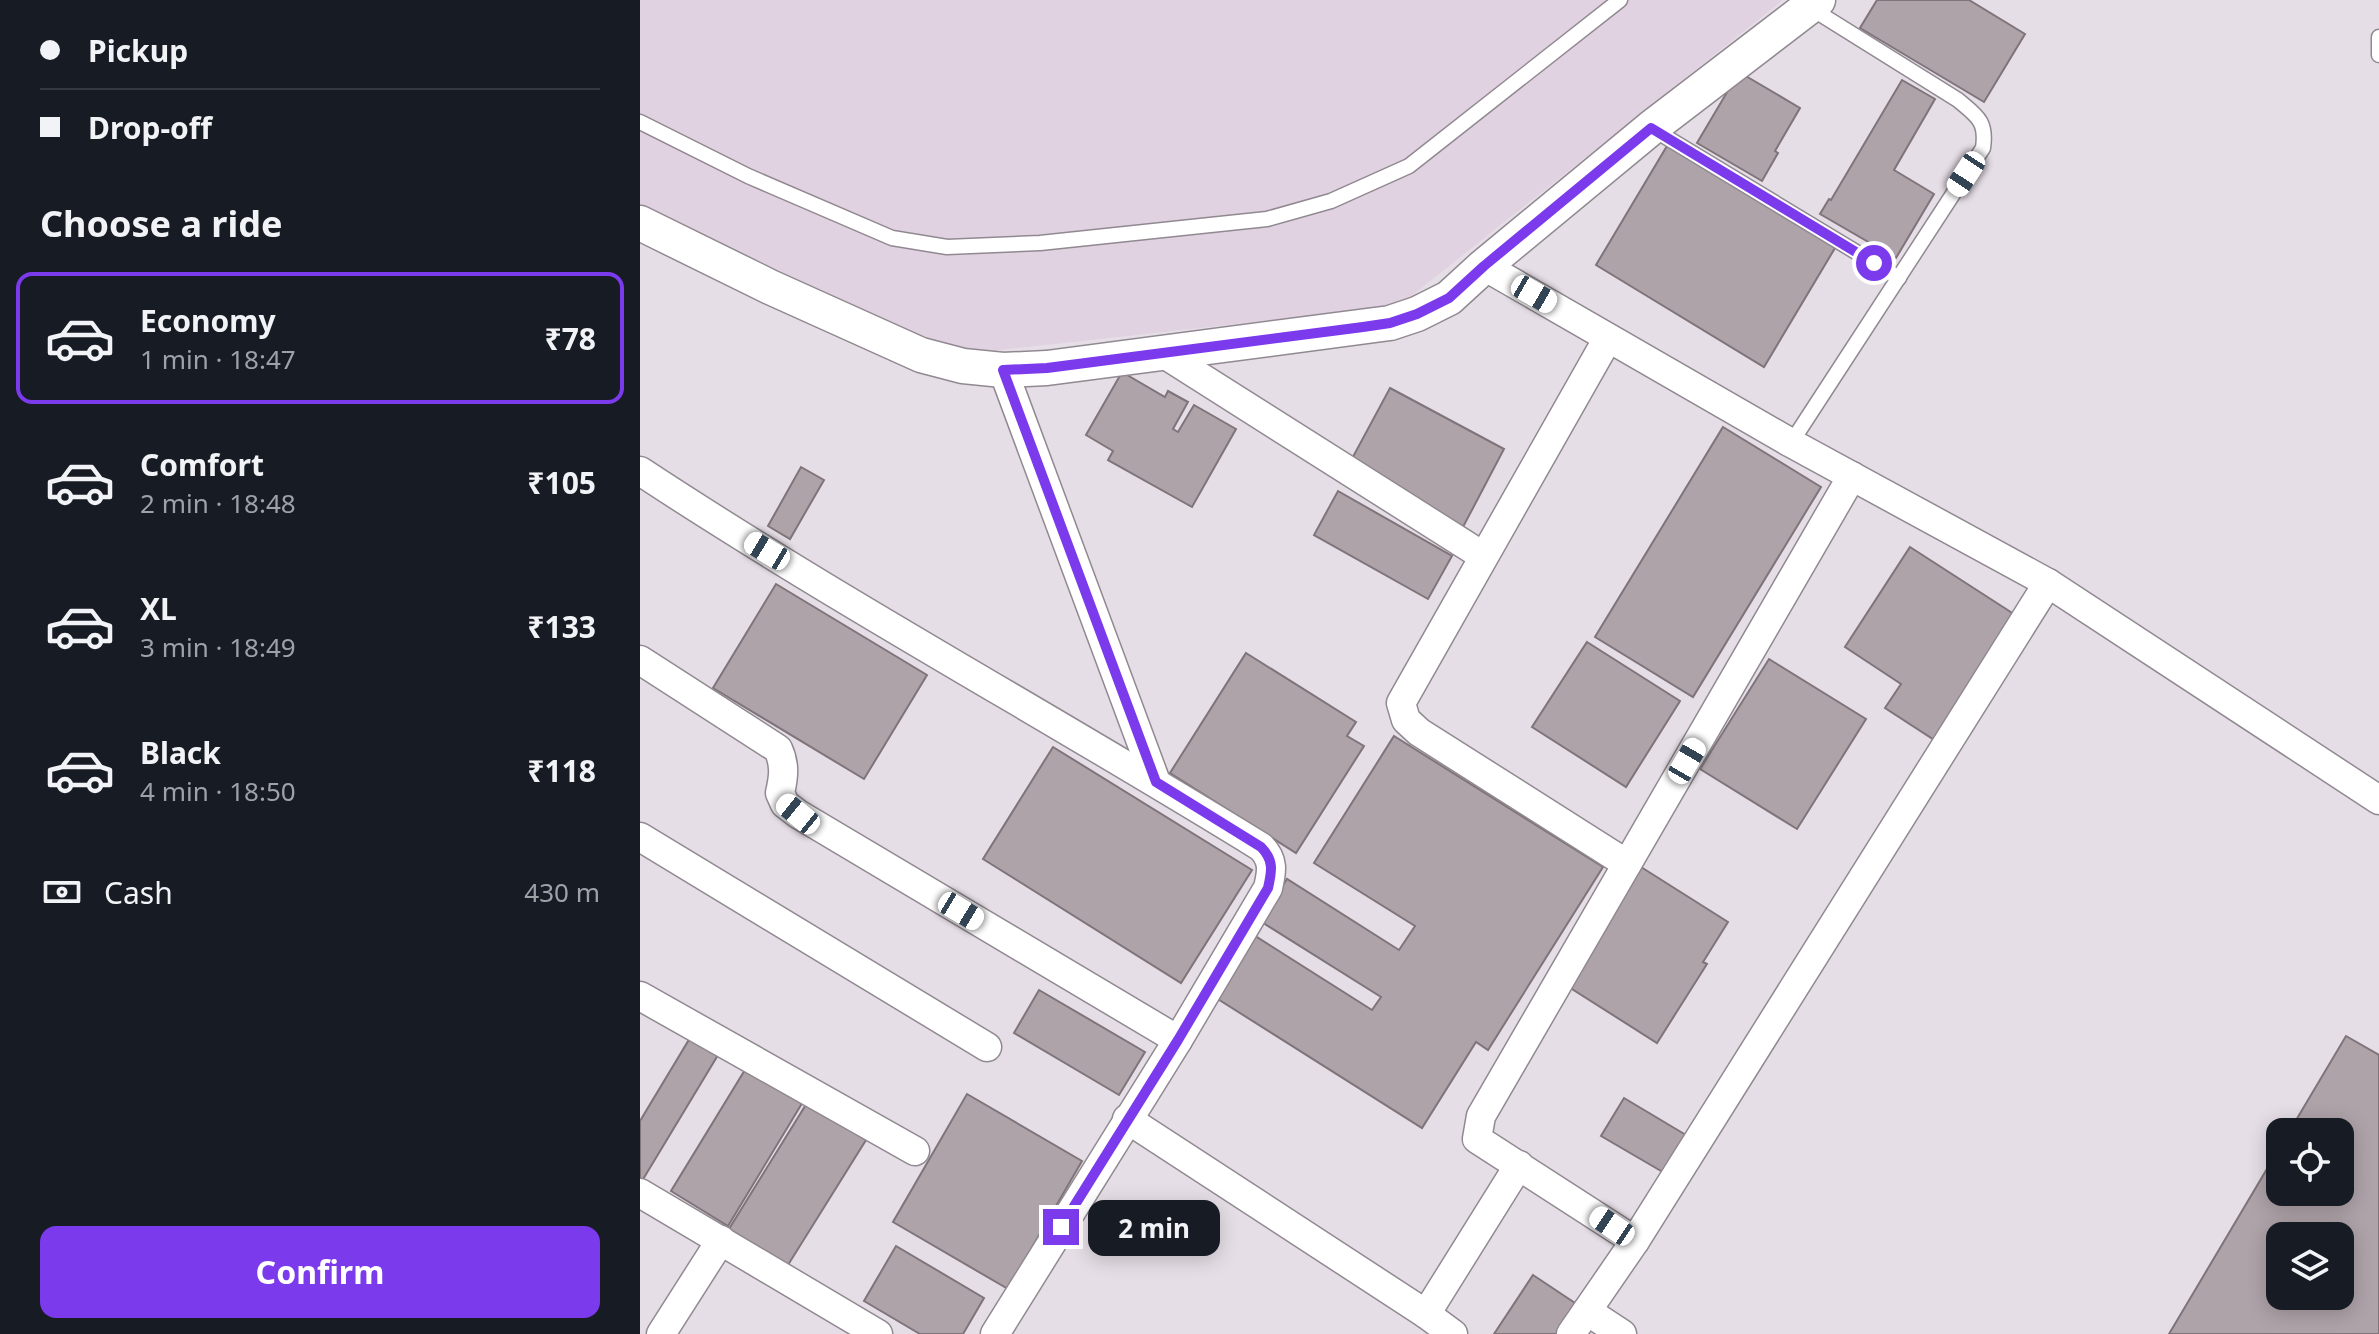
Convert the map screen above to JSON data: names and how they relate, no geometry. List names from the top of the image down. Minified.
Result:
{"page":{"banner":["Pickup","Drop-off"],"heading":"Choose a ride","list":[{"name":"Economy","note":"1 min · 18:47","value":"₹78"},{"name":"Comfort","note":"2 min · 18:48","value":"₹105"},{"name":"XL","note":"3 min · 18:49","value":"₹133"},{"name":"Black","note":"4 min · 18:50","value":"₹118"}],"pay":["Cash","430 m"],"bubble":"2 min","buttons":"Confirm"}}
